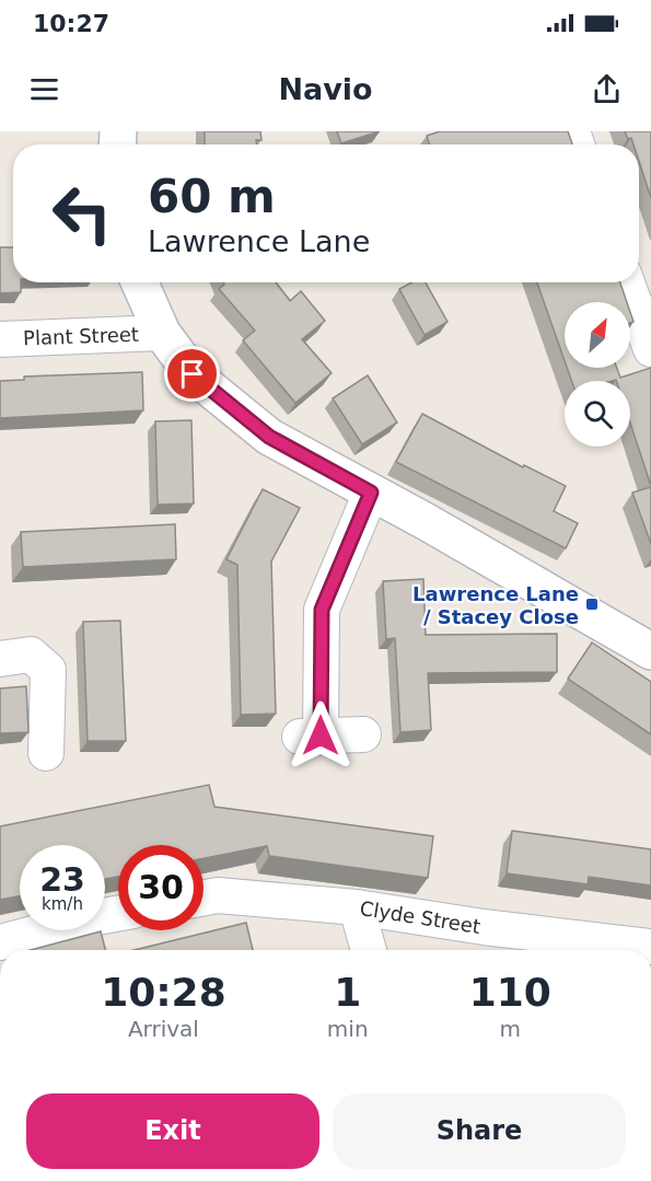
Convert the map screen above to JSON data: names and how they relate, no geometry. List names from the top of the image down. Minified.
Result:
{"streets":{"street":["Plant Street","Clyde Street"]},"places":{"transit":["Lawrence Lane / Stacey Close"]},"north":"top right","page":{"status":"10:27","header":"Navio","turn":["60 m","Lawrence Lane"],"speed":"23 km/h","limit":"30","eta":["10:28","Arrival","1","min","110","m"],"buttons":["Exit","Share"]}}
